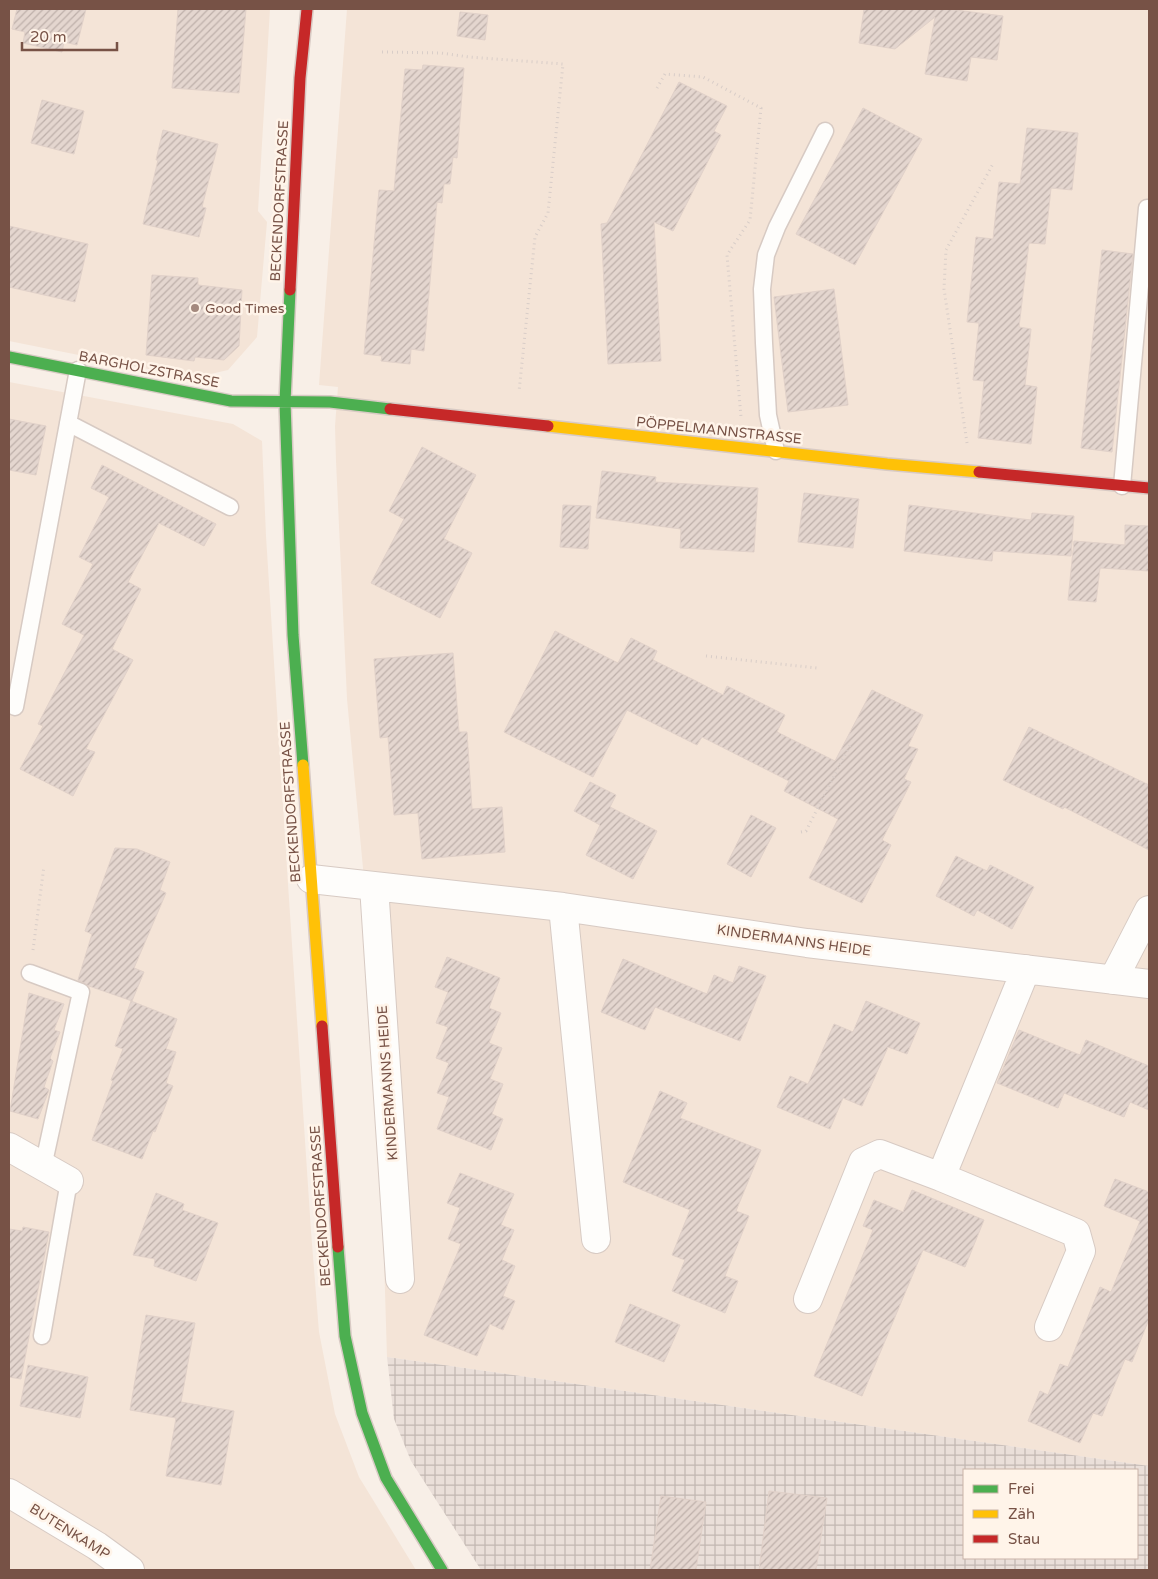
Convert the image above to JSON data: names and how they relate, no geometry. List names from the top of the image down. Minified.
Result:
{"streets":{"street":["BECKENDORFSTRASSE","BARGHOLZSTRASSE","PÖPPELMANNSTRASSE","KINDERMANNS HEIDE","BUTENKAMP"]},"crossings":[["BECKENDORFSTRASSE","BARGHOLZSTRASSE"],["BECKENDORFSTRASSE","PÖPPELMANNSTRASSE"],["BECKENDORFSTRASSE","KINDERMANNS HEIDE"],["BARGHOLZSTRASSE","PÖPPELMANNSTRASSE"]],"places":["Good Times"],"legend":["Frei","Zäh","Stau"],"scale_bar":"20 m"}
